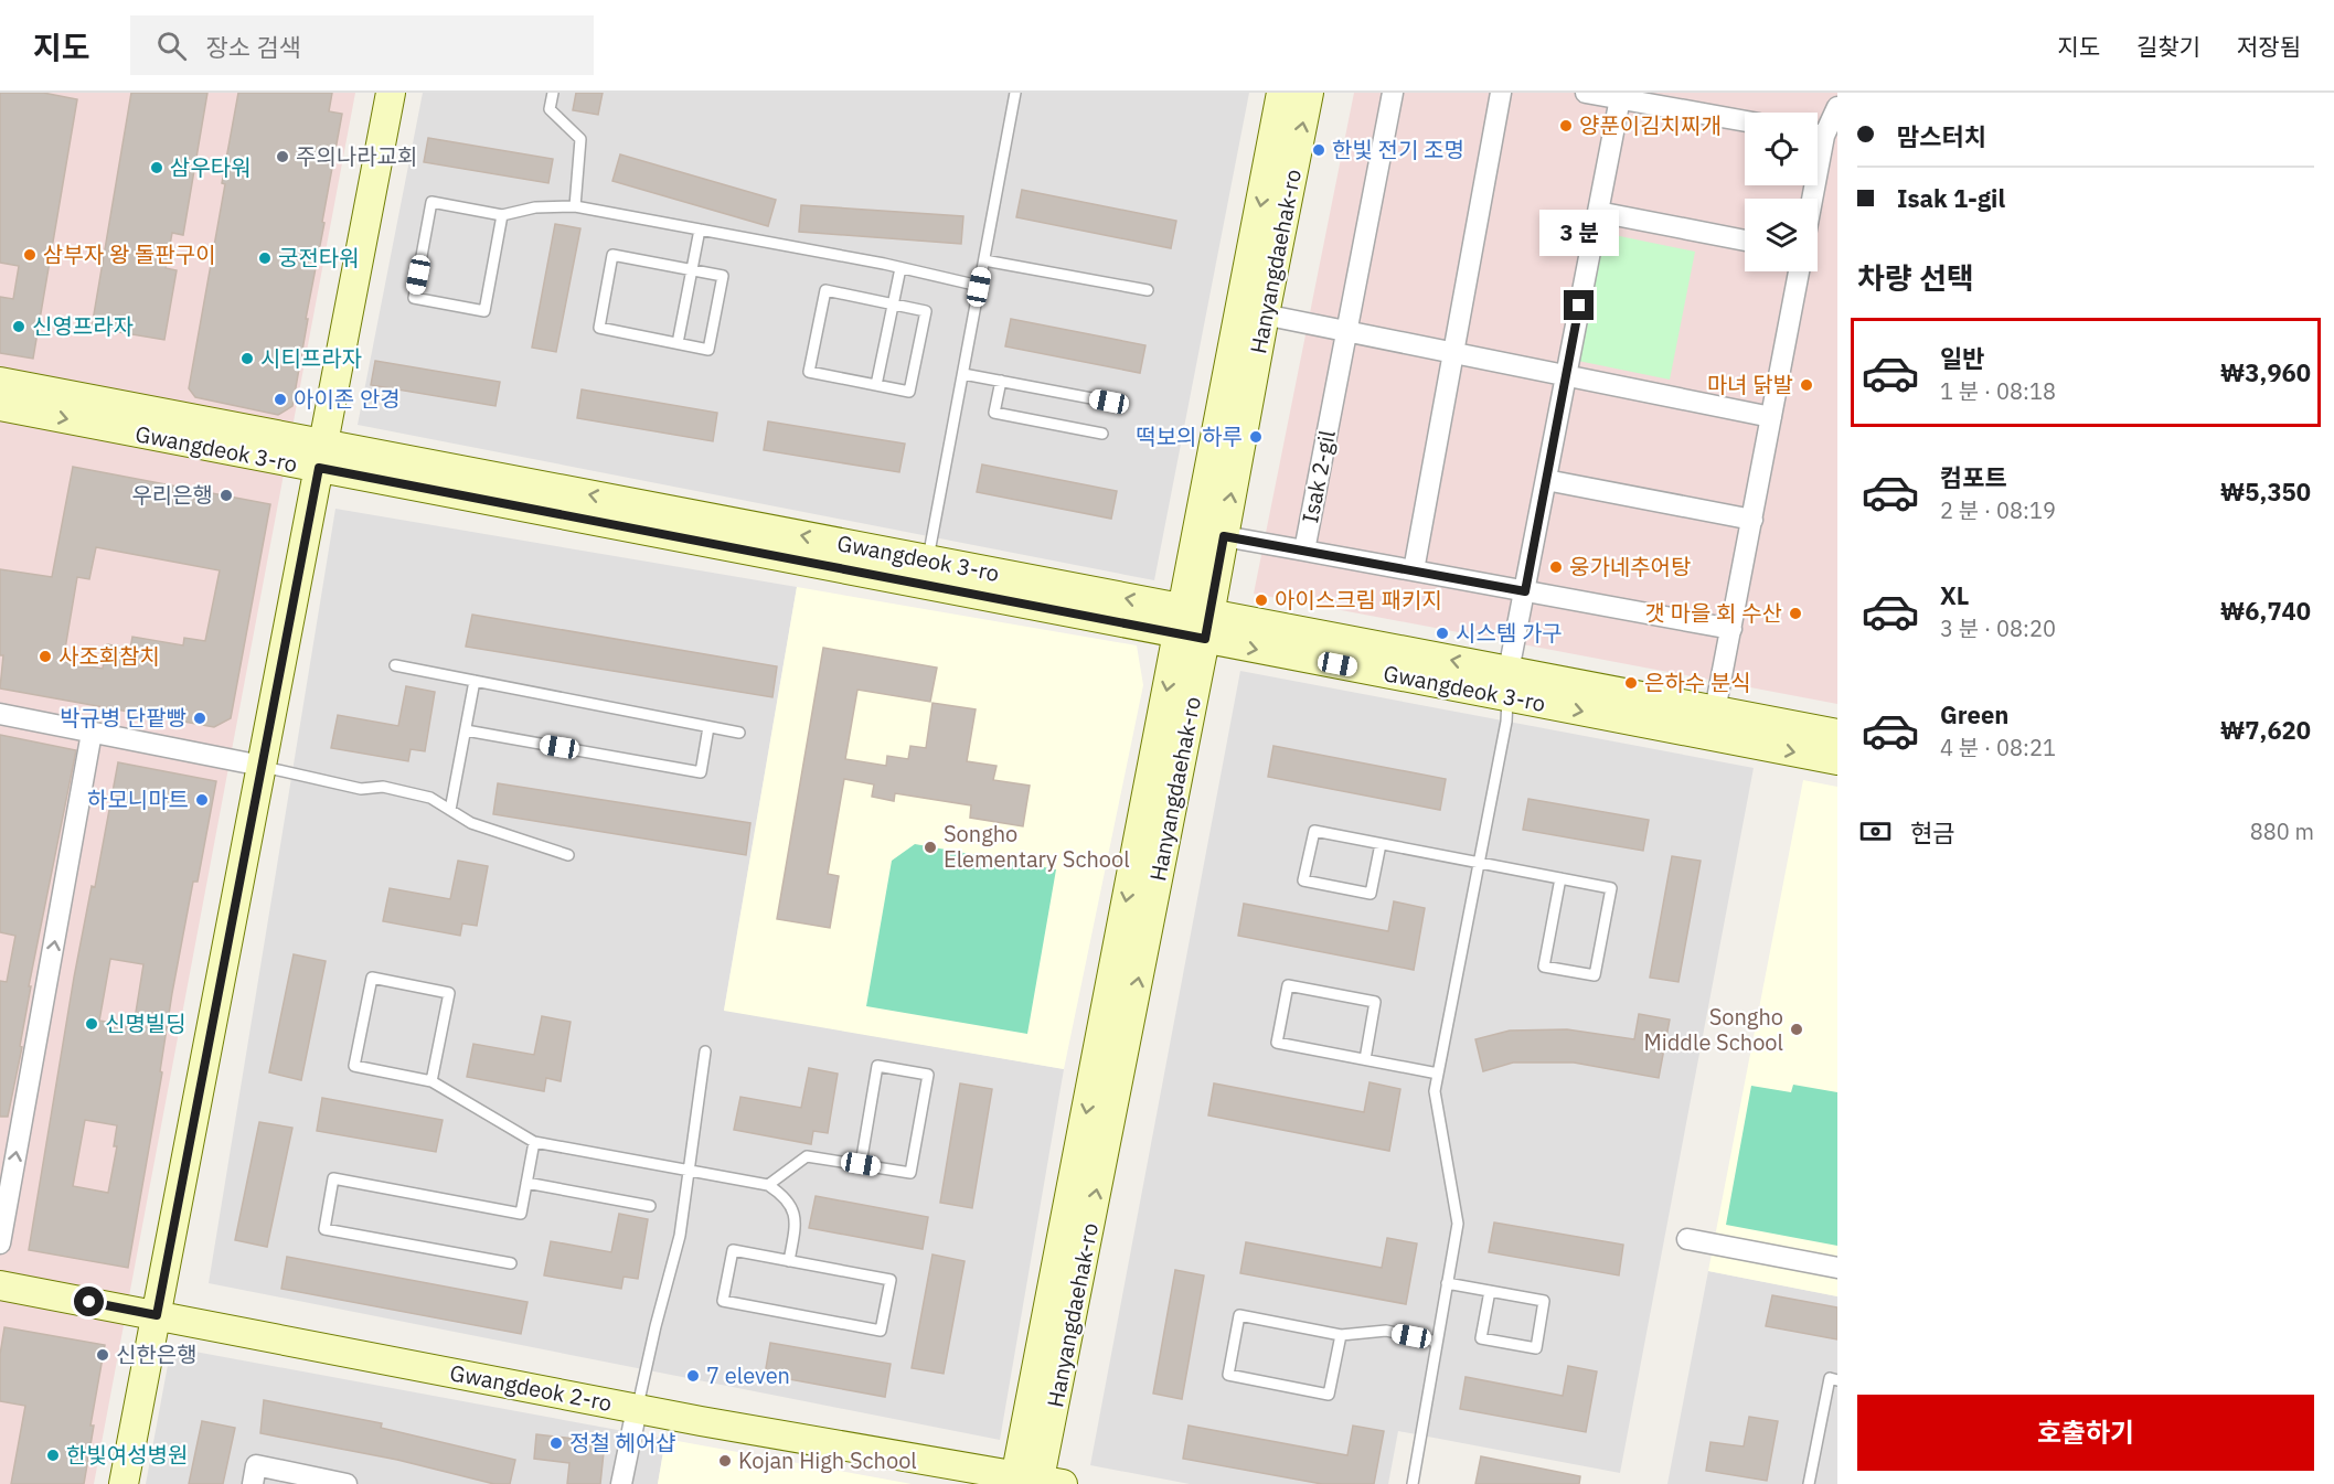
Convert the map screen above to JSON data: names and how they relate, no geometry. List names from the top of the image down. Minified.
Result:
{"streets":{"street":["Hanyangdaehak-ro","Gwangdeok 3-ro","Isak 2-gil","Gwangdeok 2-ro"]},"crossings":[["Hanyangdaehak-ro","Gwangdeok 3-ro"],["Hanyangdaehak-ro","Gwangdeok 2-ro"]],"places":["양푼이김치찌개","한빛 전기 조명","주의나라교회","삼우타워","삼부자 왕 돌판구이","궁전타워","신영프라자","시티프라자","마녀 닭발","아이존 안경","떡보의 하루","우리은행","웅가네추어탕","아이스크림 패키지","갯 마을 회 수산","시스템 가구","사조회참치","은하수 분식","박규병 단팥빵","하모니마트","Songho Elementary School","신명빌딩","Songho Middle School","신한은행","7 eleven","정철 헤어샵","한빛여성병원","Kojan High School"],"page":{"header":"지도","search":"장소 검색","nav":["지도","길찾기","저장됨"],"banner":["맘스터치","Isak 1-gil"],"bubble":"3 분","heading":"차량 선택","list":[{"name":"일반","note":"1 분 · 08:18","value":"₩3,960"},{"name":"컴포트","note":"2 분 · 08:19","value":"₩5,350"},{"name":"XL","note":"3 분 · 08:20","value":"₩6,740"},{"name":"Green","note":"4 분 · 08:21","value":"₩7,620"}],"pay":["현금","880 m"],"buttons":"호출하기"}}
